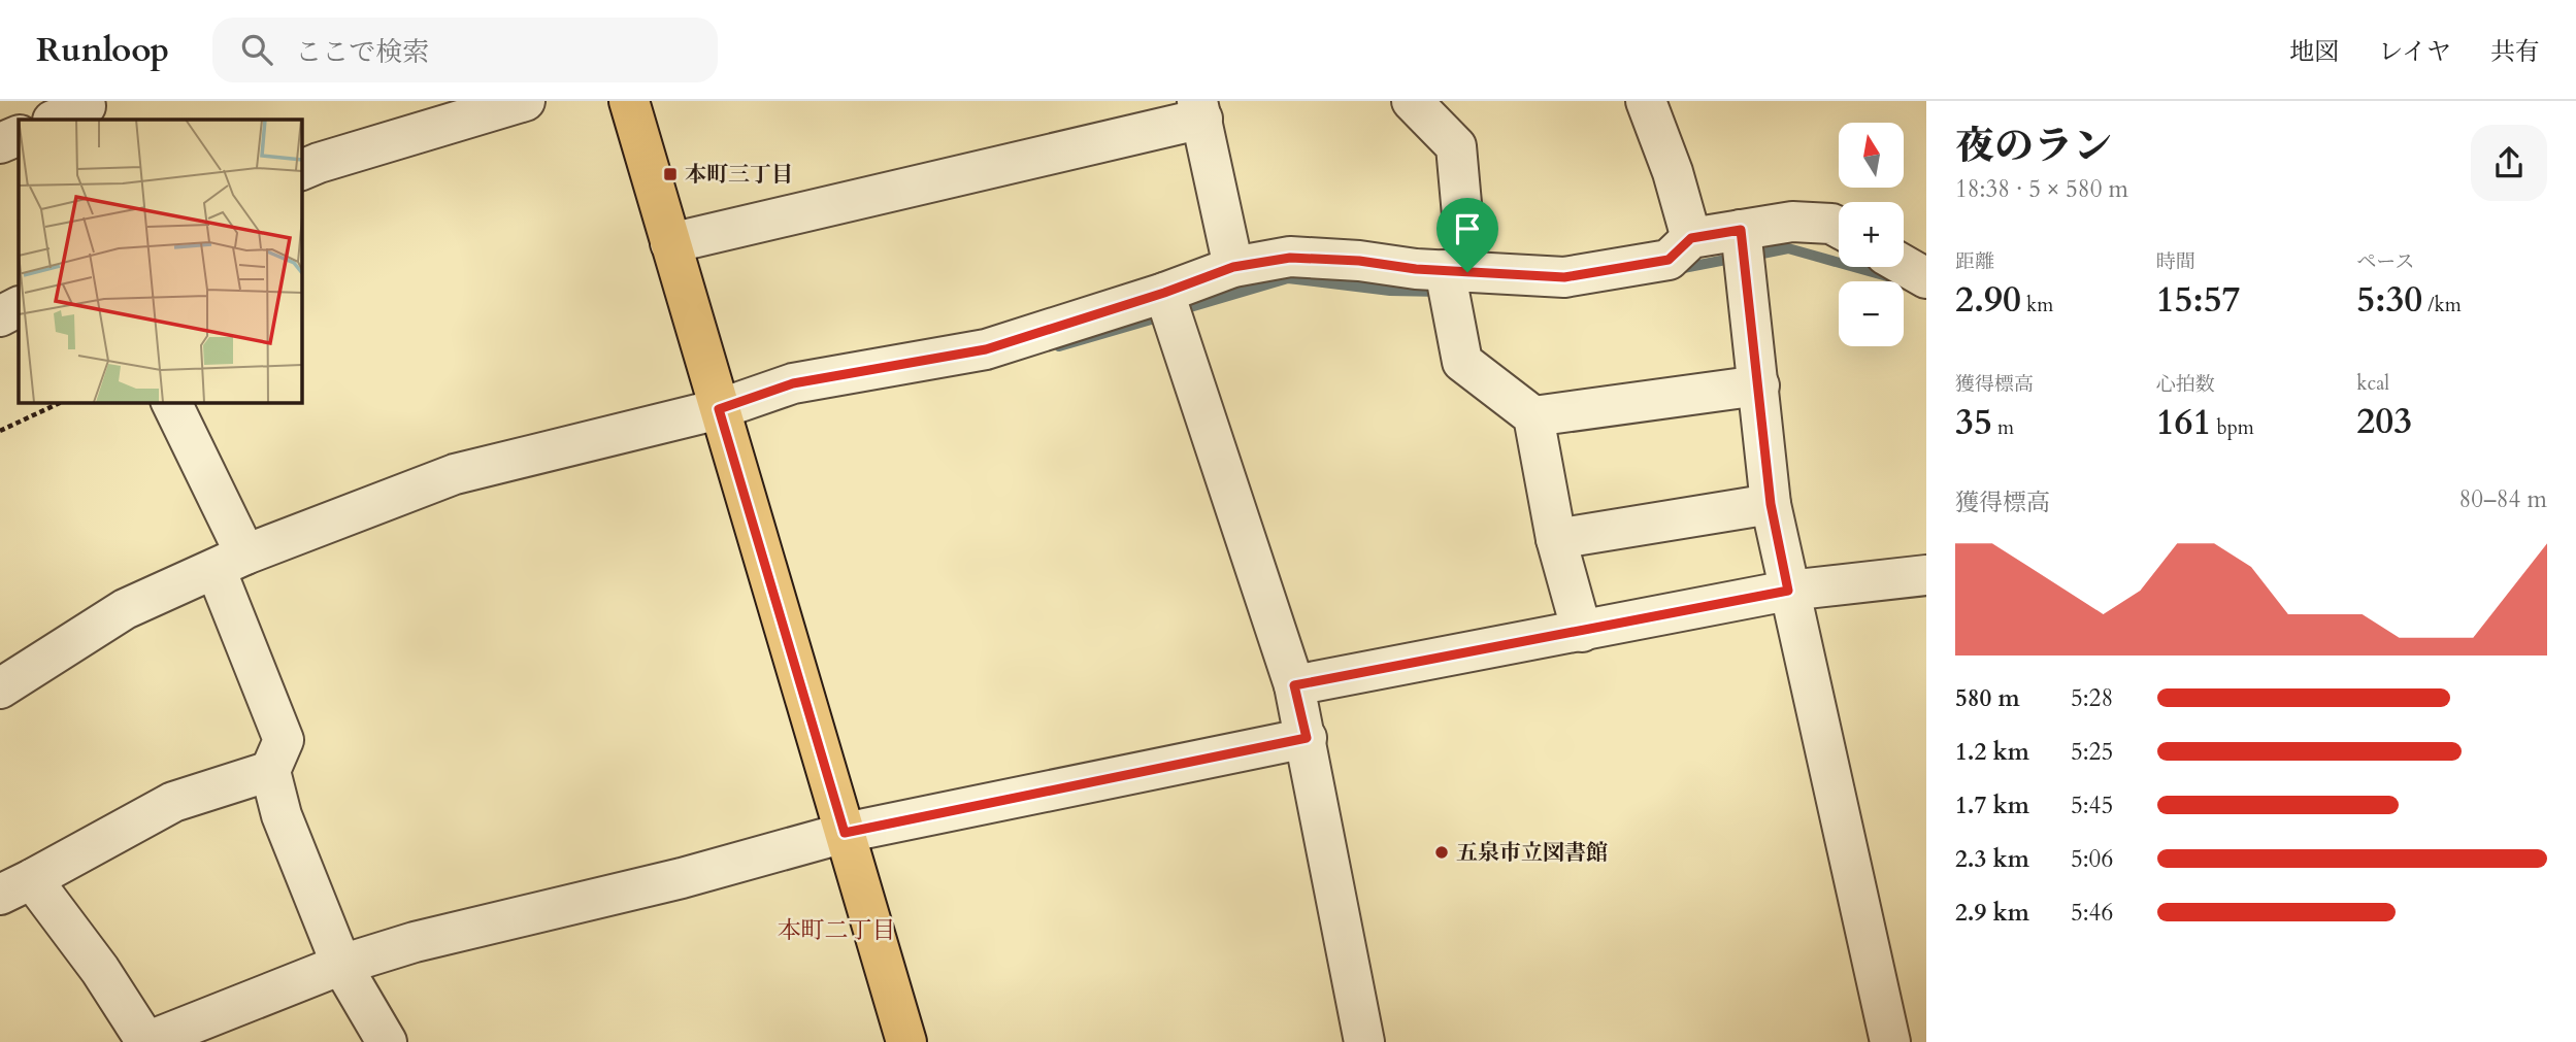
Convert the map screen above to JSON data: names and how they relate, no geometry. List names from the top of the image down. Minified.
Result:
{"districts":["本町二丁目"],"places":{"transit":["本町三丁目"],"other":["五泉市立図書館"]},"north":"top","page":{"header":"Runloop","search":"ここで検索","nav":["地図","レイヤ","共有"],"heading":["夜のラン","18:38 · 5 × 580 m"],"map_buttons":["+","−"],"stats":[["距離","2.90 km"],["時間","15:57"],["ペース","5:30 /km"],["獲得標高","35 m"],["心拍数","161 bpm"],["kcal","203"]],"chart":["獲得標高","80–84 m"],"list":[{"name":"580 m","note":"5:28"},{"name":"1.2 km","note":"5:25"},{"name":"1.7 km","note":"5:45"},{"name":"2.3 km","note":"5:06"},{"name":"2.9 km","note":"5:46"}]}}
